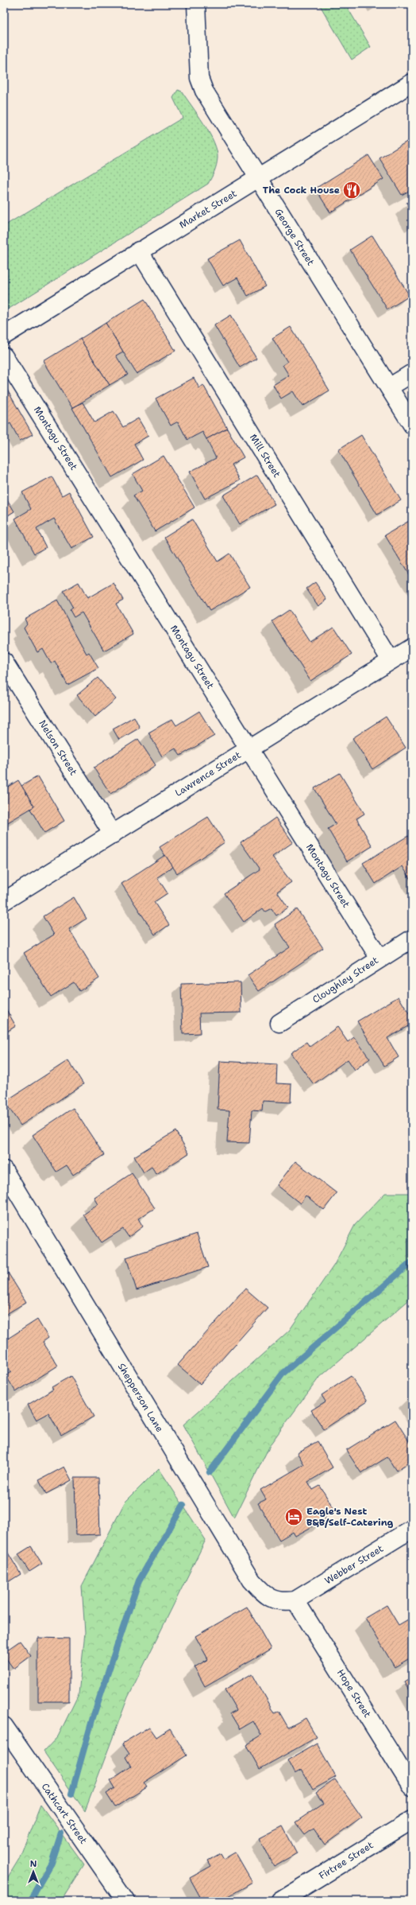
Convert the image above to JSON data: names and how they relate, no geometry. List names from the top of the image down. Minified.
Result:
{"streets":{"street":["Market Street","George Street","Montagu Street","Mill Street","Nelson Street","Lawrence Street","Cloughley Street","Shepperson Lane","Webber Street","Hope Street","Cathcart Street","Firtree Street"]},"crossings":[["Market Street","George Street"],["Market Street","Mill Street"],["Montagu Street","Lawrence Street"],["Montagu Street","Cloughley Street"],["Mill Street","Lawrence Street"],["Nelson Street","Lawrence Street"],["Shepperson Lane","Webber Street"],["Shepperson Lane","Hope Street"],["Webber Street","Hope Street"]],"places":{"restaurant":["The Cock House"],"hotel":["Eagle's Nest B&B/Self-Catering"]},"north":"top"}
